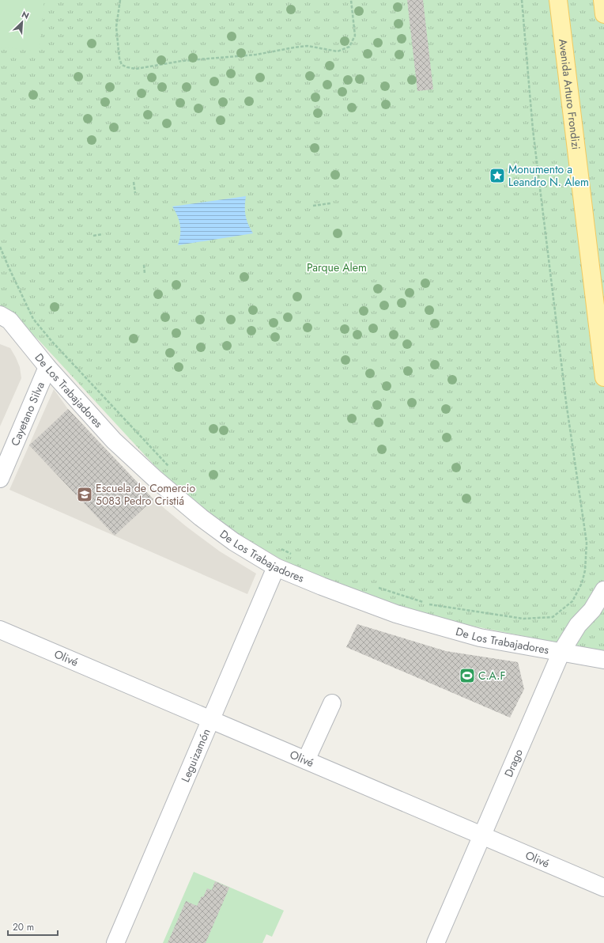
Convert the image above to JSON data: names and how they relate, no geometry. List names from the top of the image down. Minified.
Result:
{"streets":{"main road":["Avenida Arturo Frondizi"],"street":["De Los Trabajadores","Cayetano Silva","Olivé","Leguizamón","Drago"]},"crossings":[["De Los Trabajadores","Cayetano Silva"],["De Los Trabajadores","Leguizamón"],["De Los Trabajadores","Drago"],["Olivé","Leguizamón"],["Olivé","Drago"]],"parks":["Parque Alem"],"places":{"place":["Monumento a Leandro N. Alem"],"school or university":["Escuela de Comercio 5083 Pedro Cristiá"],"sports":["C.A.F"]},"scale_bar":"20 m","north":"top right"}
